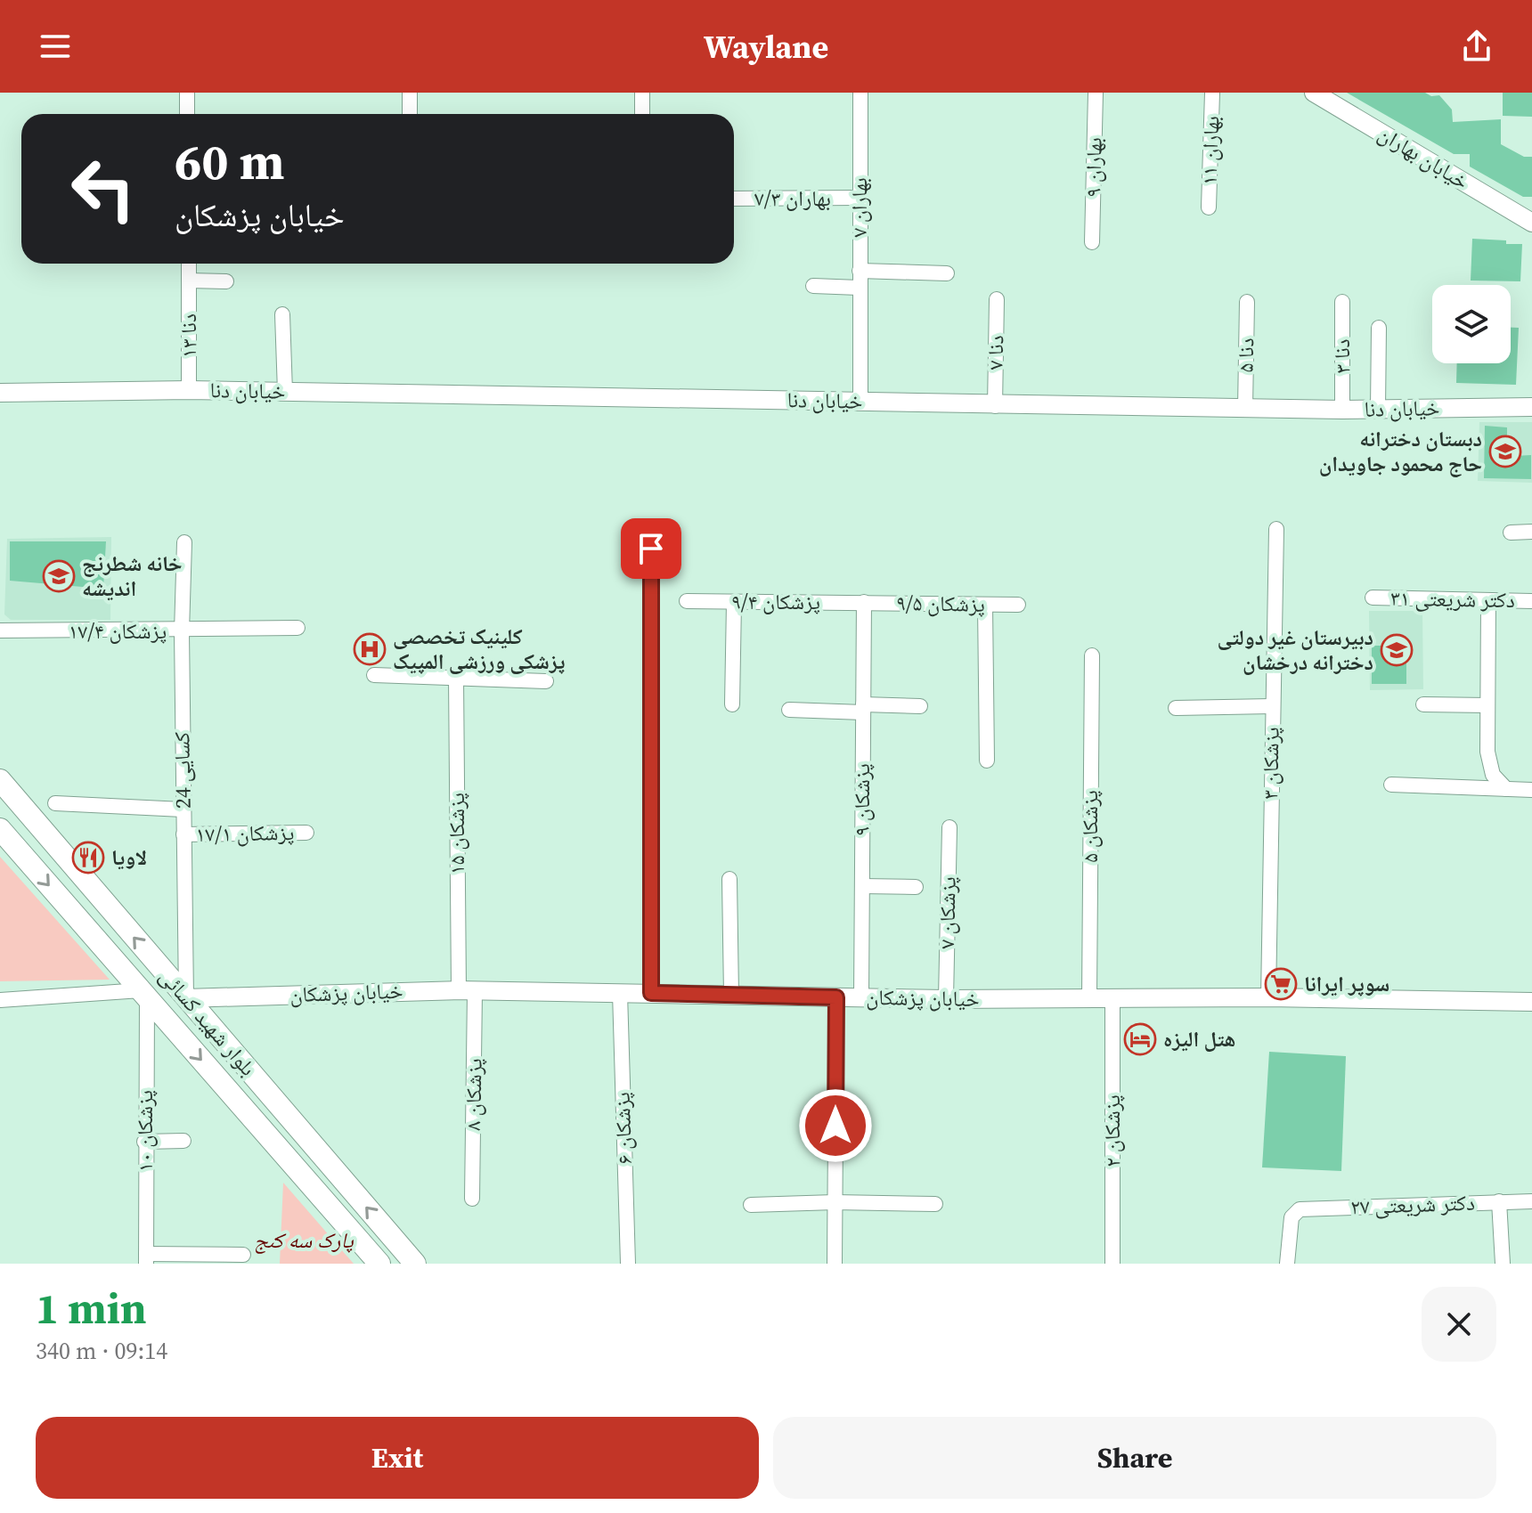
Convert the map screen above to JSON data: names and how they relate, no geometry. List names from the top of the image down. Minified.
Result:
{"streets":{"main road":["بلوار شهید کسائی"],"street":["۱۱ بهاران","خیابان بهاران","۹ بهاران","۷/۳ بهاران","۷ بهاران","۱۳ دنا","۷ دنا","۵ دنا","۳ دنا","خیابان دنا","۳۱ دکتر شریعتی","۹/۴ پزشکان","۹/۵ پزشکان","۱۷/۴ پزشکان","۳ پزشکان","کسایی 24","۹ پزشکان","۵ پزشکان","۱۷/۱ پزشکان","۱۵ پزشکان","۷ پزشکان","خیابان پزشکان","۸ پزشکان","۶ پزشکان","۱۰ پزشکان","۲ پزشکان","۲۷ دکتر شریعتی"]},"crossings":[["۷/۳ بهاران","۷ بهاران"],["۷ بهاران","خیابان دنا"],["۱۳ دنا","خیابان دنا"],["۷ دنا","خیابان دنا"],["۵ دنا","خیابان دنا"],["۳ دنا","خیابان دنا"],["۹/۴ پزشکان","۹/۵ پزشکان"],["۹/۴ پزشکان","۹ پزشکان"],["۹/۵ پزشکان","۹ پزشکان"],["۱۷/۴ پزشکان","کسایی 24"],["۳ پزشکان","خیابان پزشکان"],["کسایی 24","۱۷/۱ پزشکان"],["کسایی 24","خیابان پزشکان"],["کسایی 24","بلوار شهید کسائی"],["۹ پزشکان","خیابان پزشکان"],["۵ پزشکان","خیابان پزشکان"],["۱۵ پزشکان","خیابان پزشکان"],["۱۵ پزشکان","۸ پزشکان"],["۷ پزشکان","خیابان پزشکان"],["خیابان پزشکان","بلوار شهید کسائی"],["خیابان پزشکان","۸ پزشکان"],["خیابان پزشکان","۶ پزشکان"],["خیابان پزشکان","۲ پزشکان"],["بلوار شهید کسائی","۱۰ پزشکان"]],"parks":["پارک سه کنج"],"places":{"school or university":["دبستان دخترانه حاج محمود جاویدان","خانه شطرنج اندیشه","دبیرستان غیر دولتی دخترانه درخشان"],"hospital":["کلینیک تخصصی پزشکی ورزشی المپیک"],"restaurant":["لاویا"],"supermarket":["سوپر ایرانا"],"hotel":["هتل الیزه"]},"page":{"header":"Waylane","turn":["60 m","خیابان پزشکان"],"heading":["1 min","340 m · 09:14"],"buttons":["Exit","Share"]}}
